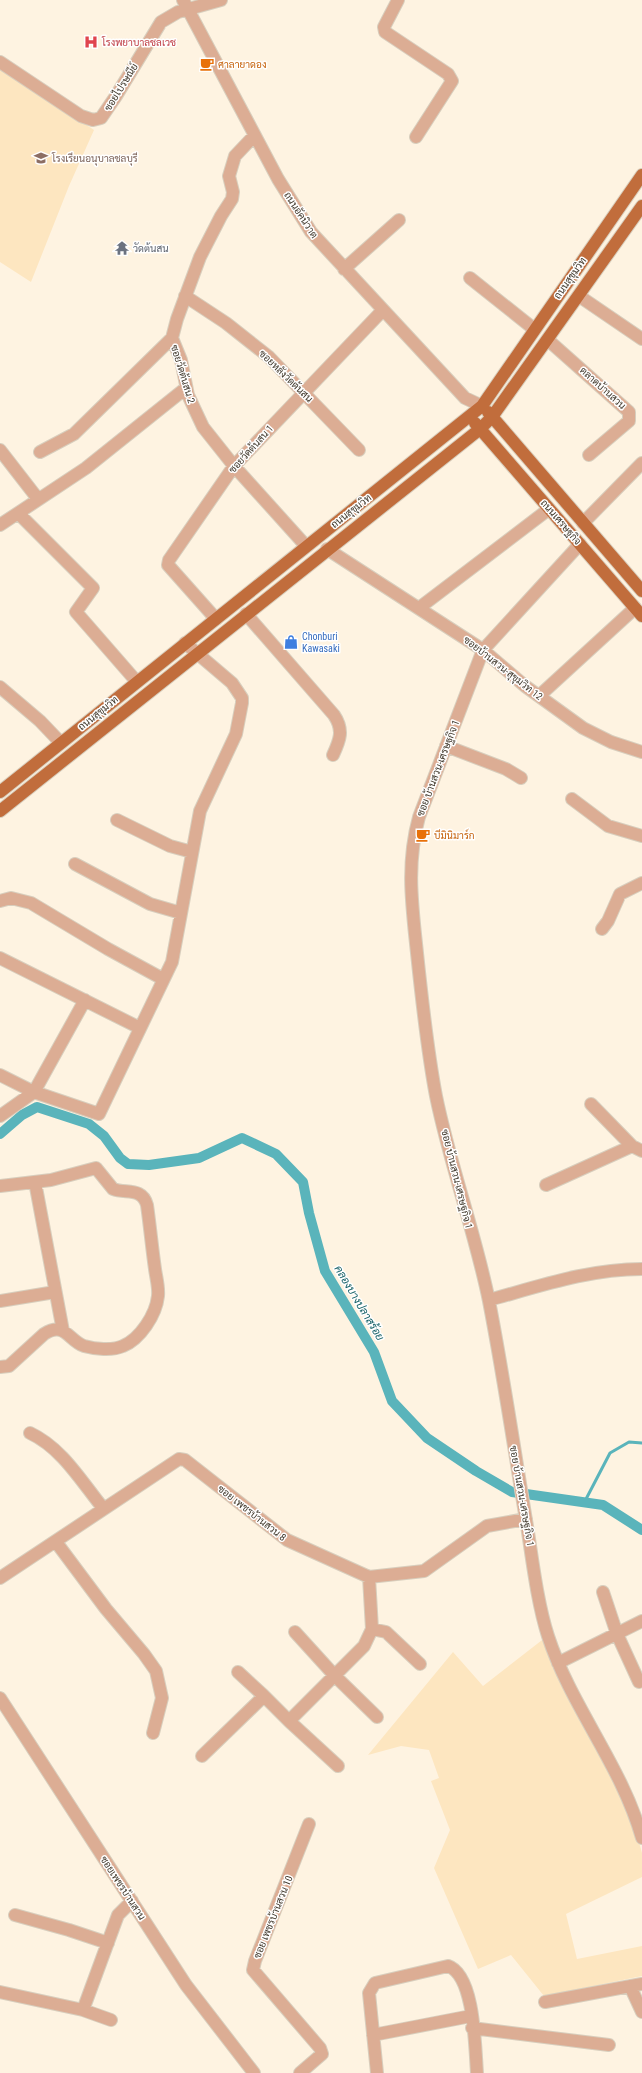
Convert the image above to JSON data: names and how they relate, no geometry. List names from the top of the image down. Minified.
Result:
{"streets":{"main road":["ถนนสุขุมวิท","ถนนเศรษฐกิจ"],"street":["ซอยไปรษณีย์","ถนนอัคนิวาต","ซอยวัดต้นสน 2","ซอยหลังวัดต้นสน","ตลาดบ้านสวน","ซอยวัดต้นสน 1","ซอยบ้านสวน-สุขุมวิท 12","ซอย บ้านสวน-เศรษฐกิจ 1","ซอย เพชรบ้านสวน 8","ซอยเพชรบ้านสวน","ซอย เพชรบ้านสวน 10"]},"crossings":[["ซอยไปรษณีย์","ถนนอัคนิวาต"],["ถนนอัคนิวาต","ถนนสุขุมวิท"],["ถนนอัคนิวาต","ซอยวัดต้นสน 2"],["ถนนอัคนิวาต","ซอยวัดต้นสน 1"],["ถนนอัคนิวาต","ถนนเศรษฐกิจ"],["ถนนสุขุมวิท","ซอยวัดต้นสน 2"],["ถนนสุขุมวิท","ตลาดบ้านสวน"],["ถนนสุขุมวิท","ซอยวัดต้นสน 1"],["ถนนสุขุมวิท","ถนนเศรษฐกิจ"],["ถนนสุขุมวิท","ซอยบ้านสวน-สุขุมวิท 12"],["ซอยวัดต้นสน 2","ซอยหลังวัดต้นสน"],["ซอยวัดต้นสน 2","ซอยวัดต้นสน 1"],["ซอยหลังวัดต้นสน","ซอยวัดต้นสน 1"],["ถนนเศรษฐกิจ","ซอย บ้านสวน-เศรษฐกิจ 1"],["ซอยบ้านสวน-สุขุมวิท 12","ซอย บ้านสวน-เศรษฐกิจ 1"]],"water":["คลองบางปลาสร้อย"],"places":{"hospital":["โรงพยาบาลชลเวช"],"cafe":["ศาลายาดอง","บีมินิมาร์ก"],"school or university":["โรงเรียนอนุบาลชลบุรี"],"temple":["วัดต้นสน"],"shop":["Chonburi Kawasaki"]}}
